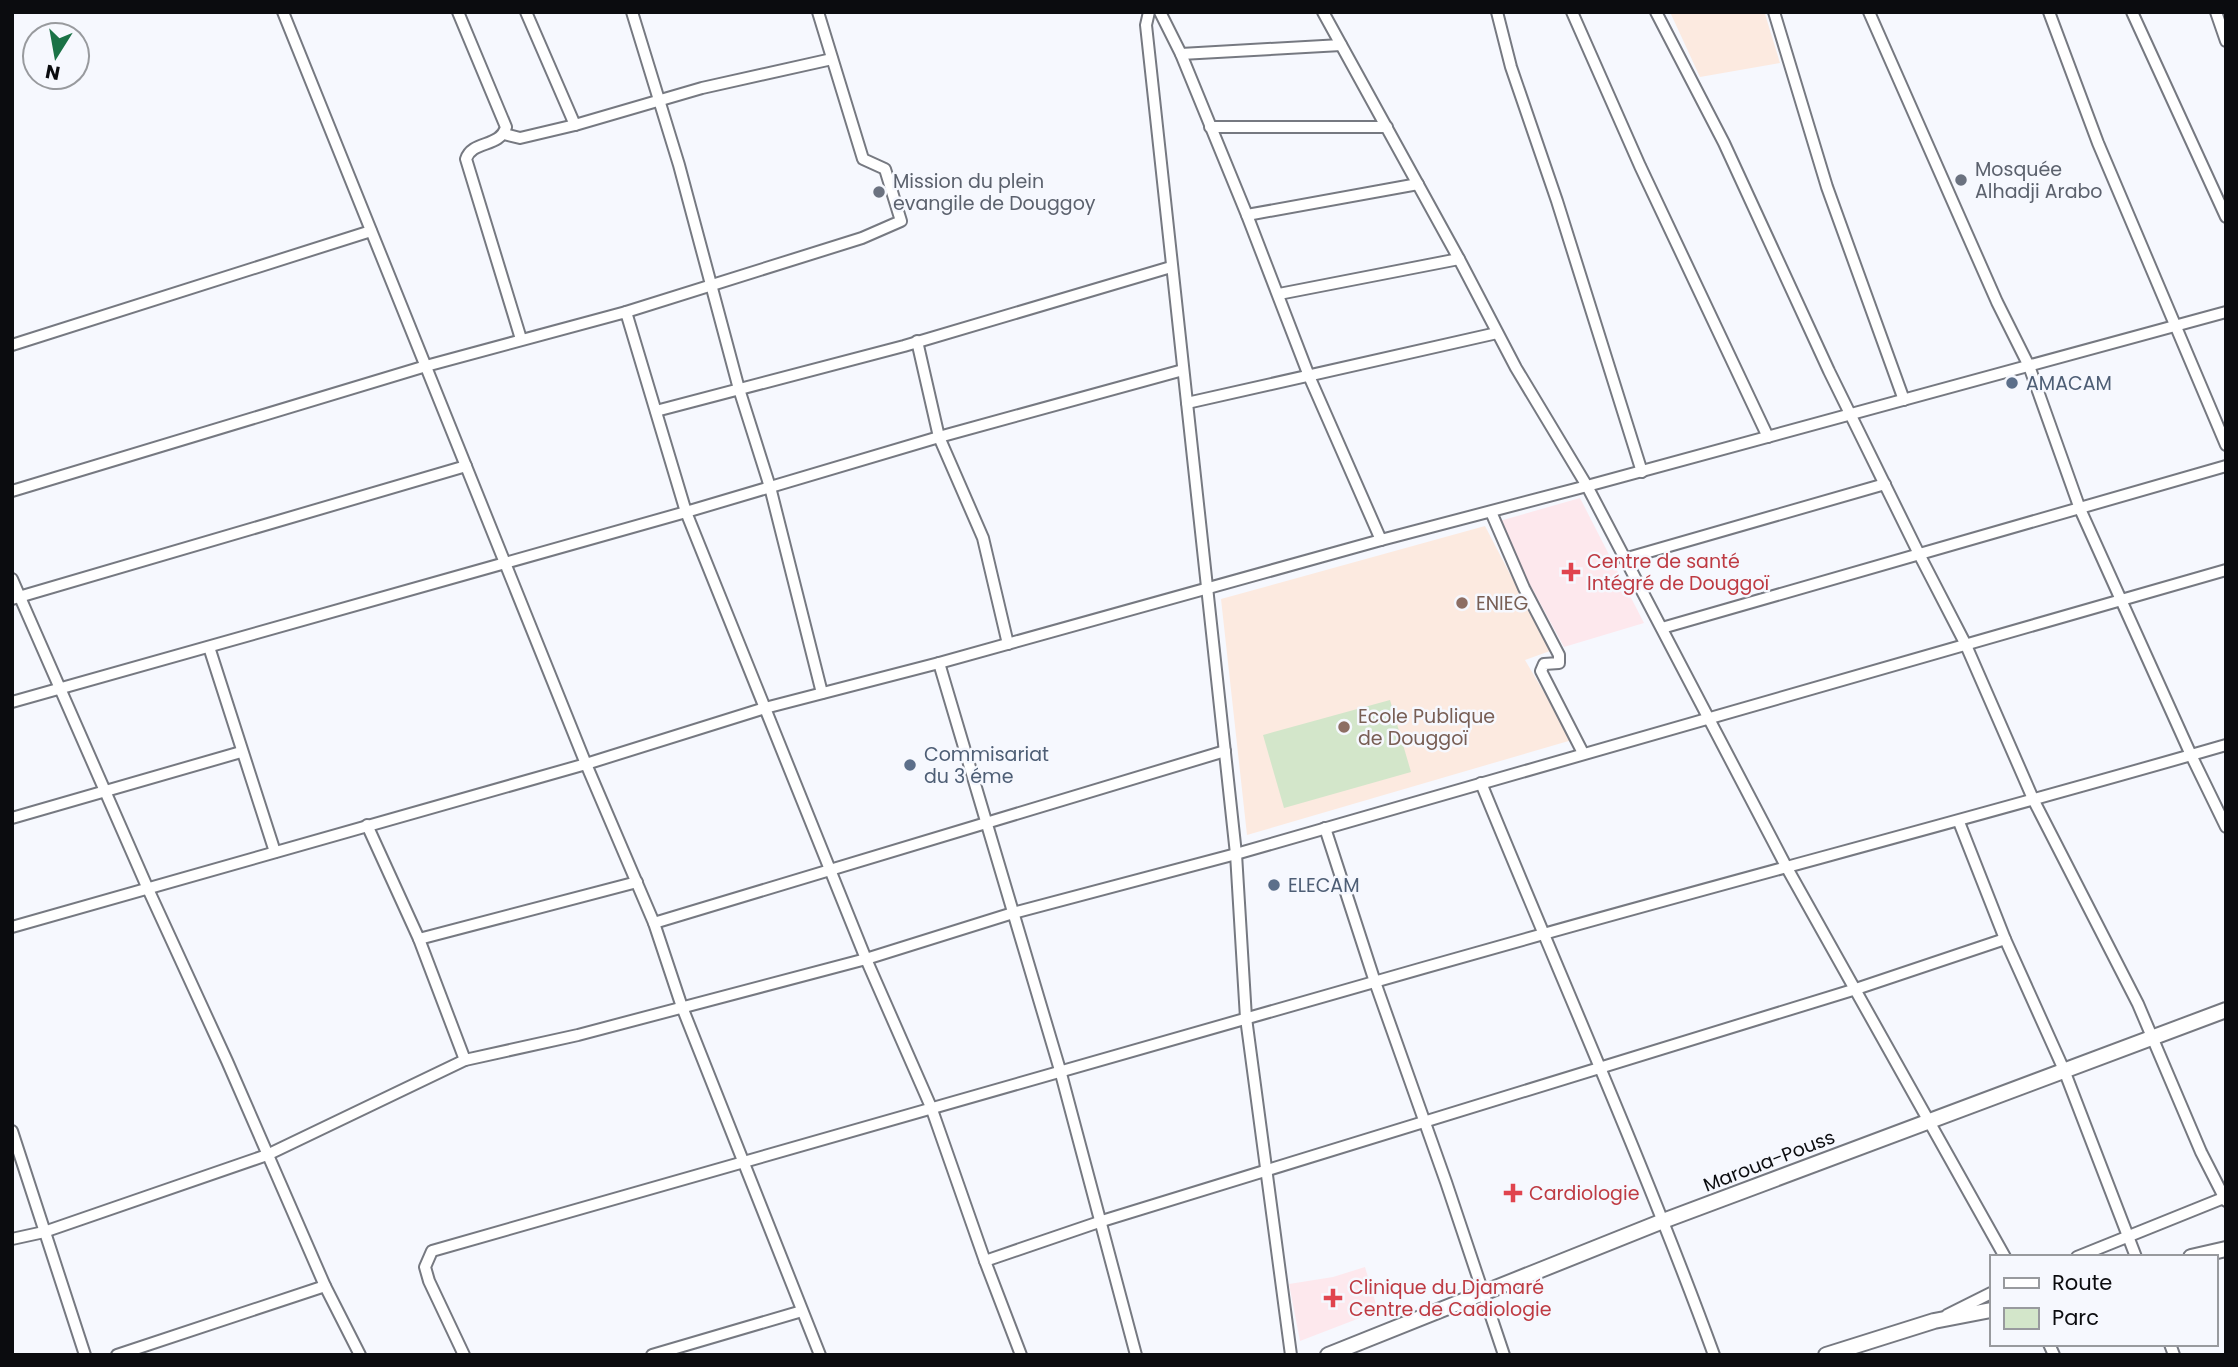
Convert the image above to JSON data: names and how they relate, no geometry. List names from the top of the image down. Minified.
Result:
{"streets":{"main road":["Maroua-Pouss"]},"places":{"other":["Mosquée Alhadji Arabo","Mission du plein evangile de Douggoy","AMACAM","ENIEG","Ecole Publique de Douggoï","Commisariat du 3 éme","ELECAM"],"health":["Centre de santé Intégré de Douggoï","Cardiologie","Clinique du Djamaré Centre de Cadiologie"]},"legend":["Route","Parc"],"north":"bottom"}
